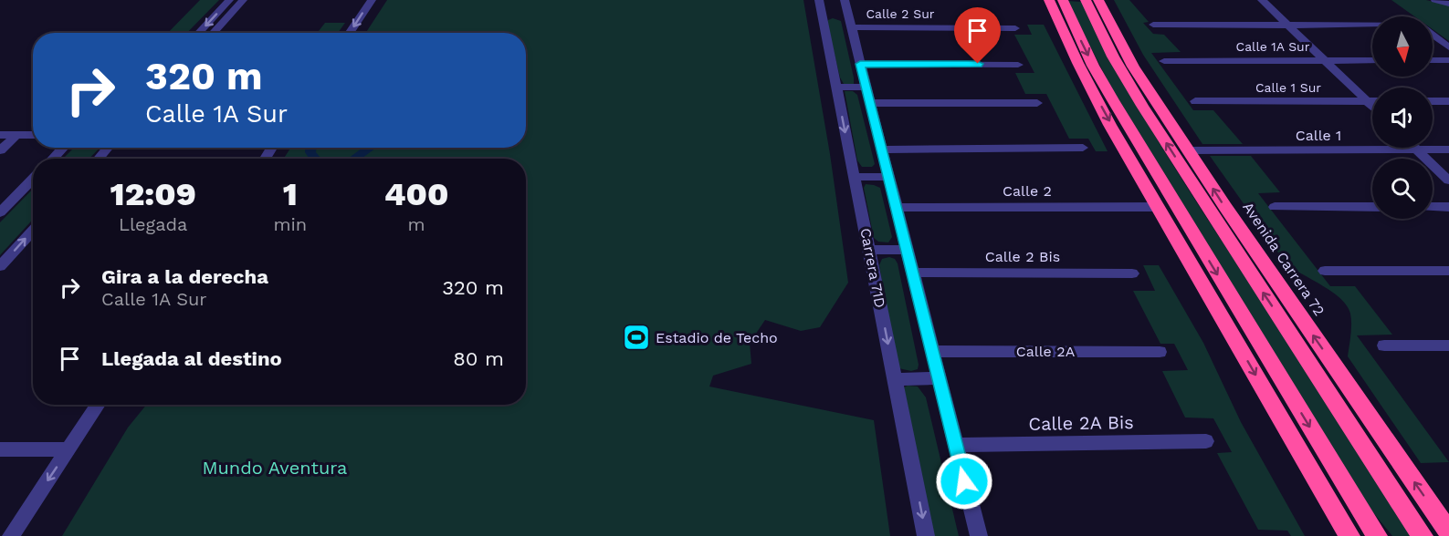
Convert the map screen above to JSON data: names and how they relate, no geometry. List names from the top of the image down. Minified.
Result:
{"streets":{"highway":["Avenida Carrera 72"],"street":["Calle 2 Sur","Calle 1A Sur","Calle 1 Sur","Calle 1","Calle 2","Calle 2 Bis","Carrera 71D","Calle 2A","Calle 2A Bis"]},"crossings":[["Calle 2 Sur","Carrera 71D"],["Calle 1","Avenida Carrera 72"],["Calle 2","Carrera 71D"],["Calle 2 Bis","Carrera 71D"],["Carrera 71D","Calle 2A"],["Carrera 71D","Calle 2A Bis"]],"parks":["Mundo Aventura"],"places":{"sports":["Estadio de Techo"]},"north":"bottom","page":{"turn":["320 m","Calle 1A Sur"],"eta":["12:09","Llegada","1","min","400","m"],"list":[{"name":"Gira a la derecha","note":"Calle 1A Sur","value":"320 m"},{"name":"Llegada al destino","value":"80 m"}]}}
